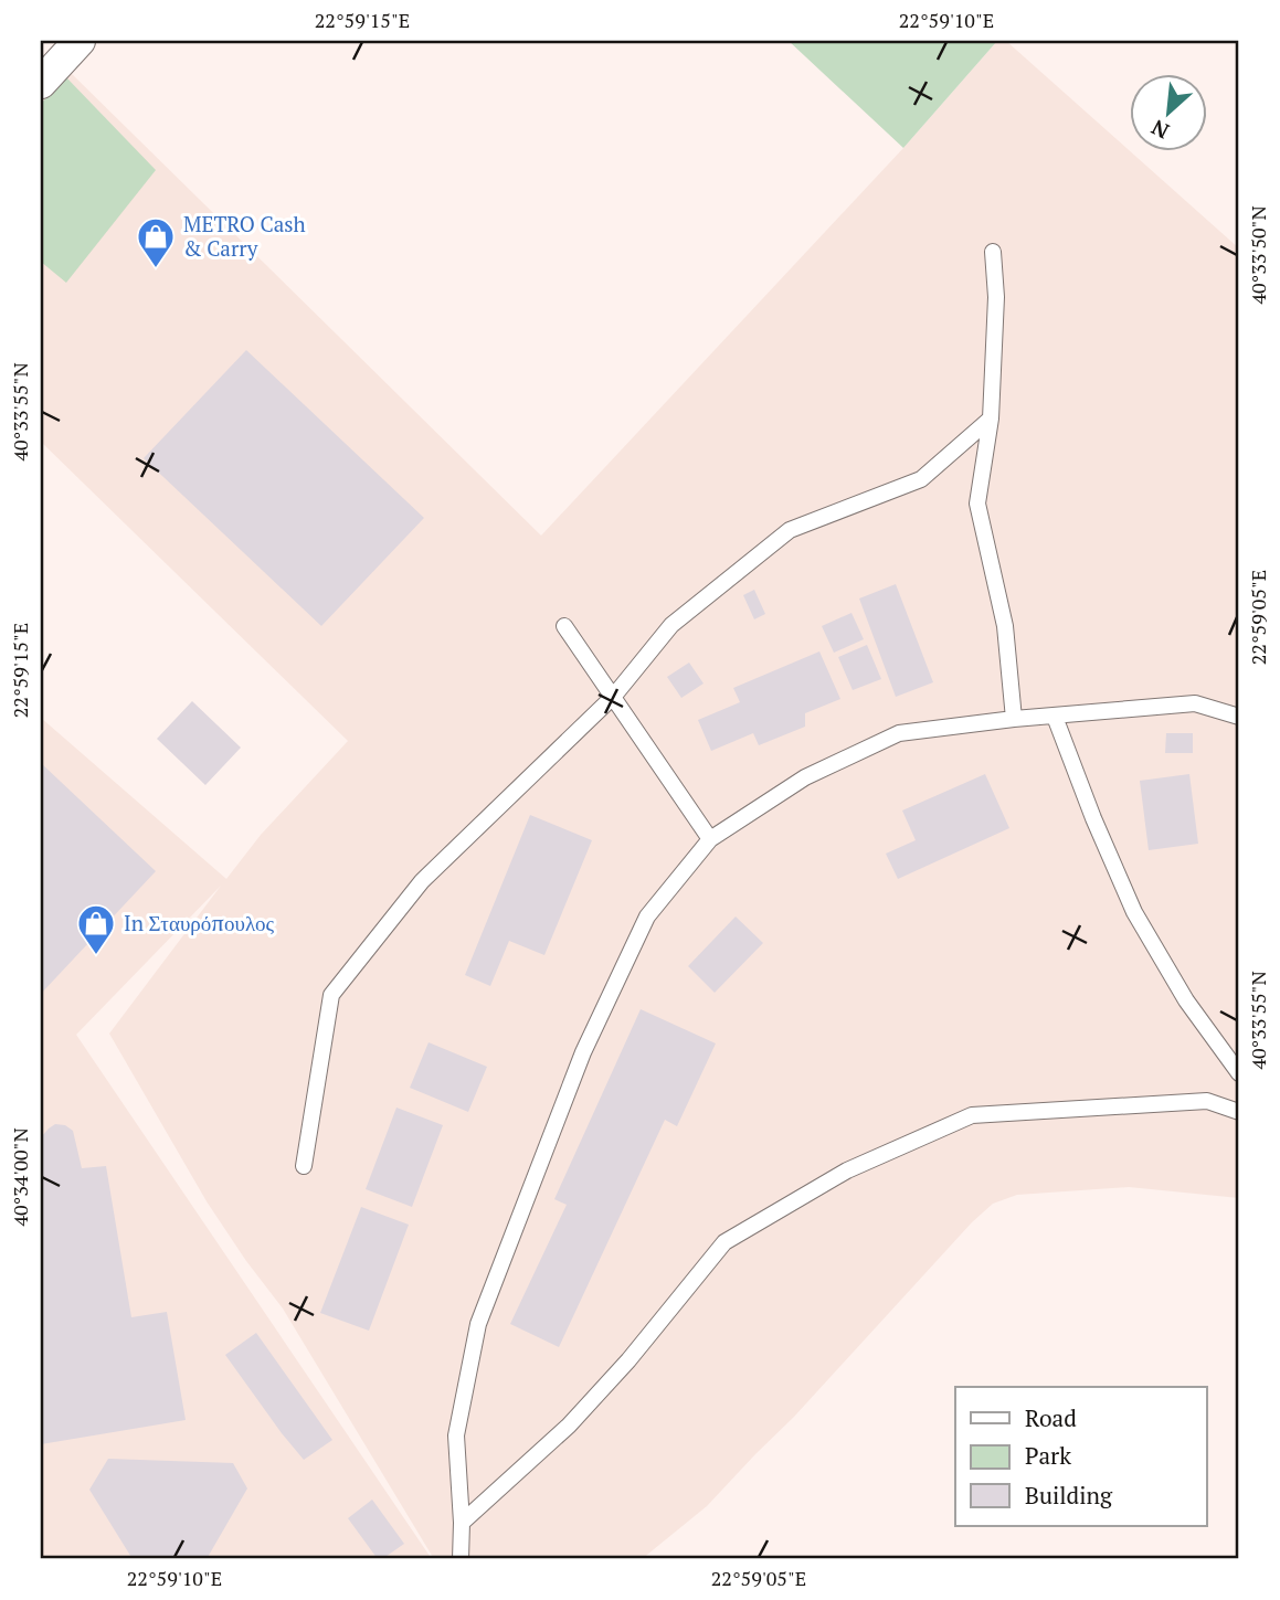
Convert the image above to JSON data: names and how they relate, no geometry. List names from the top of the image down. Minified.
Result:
{"places":{"shop":["METRO Cash & Carry","In Σταυρόπουλος"]},"legend":["Road","Park","Building"],"north":"bottom left","coordinates":["22°59'15\"E","22°59'10\"E","40°33'50\"N","40°33'55\"N","22°59'05\"E","40°34'00\"N"]}
